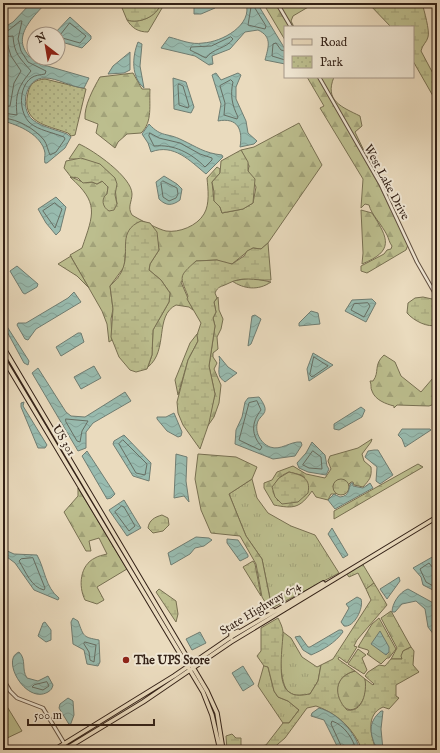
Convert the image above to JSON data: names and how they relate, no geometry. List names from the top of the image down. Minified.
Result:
{"streets":{"main road":["US 301","State Highway 674"],"street":["West Lake Drive"]},"crossings":[["US 301","State Highway 674"]],"places":["The UPS Store"],"legend":["Road","Park"],"scale_bar":"500 m","north":"top left"}
